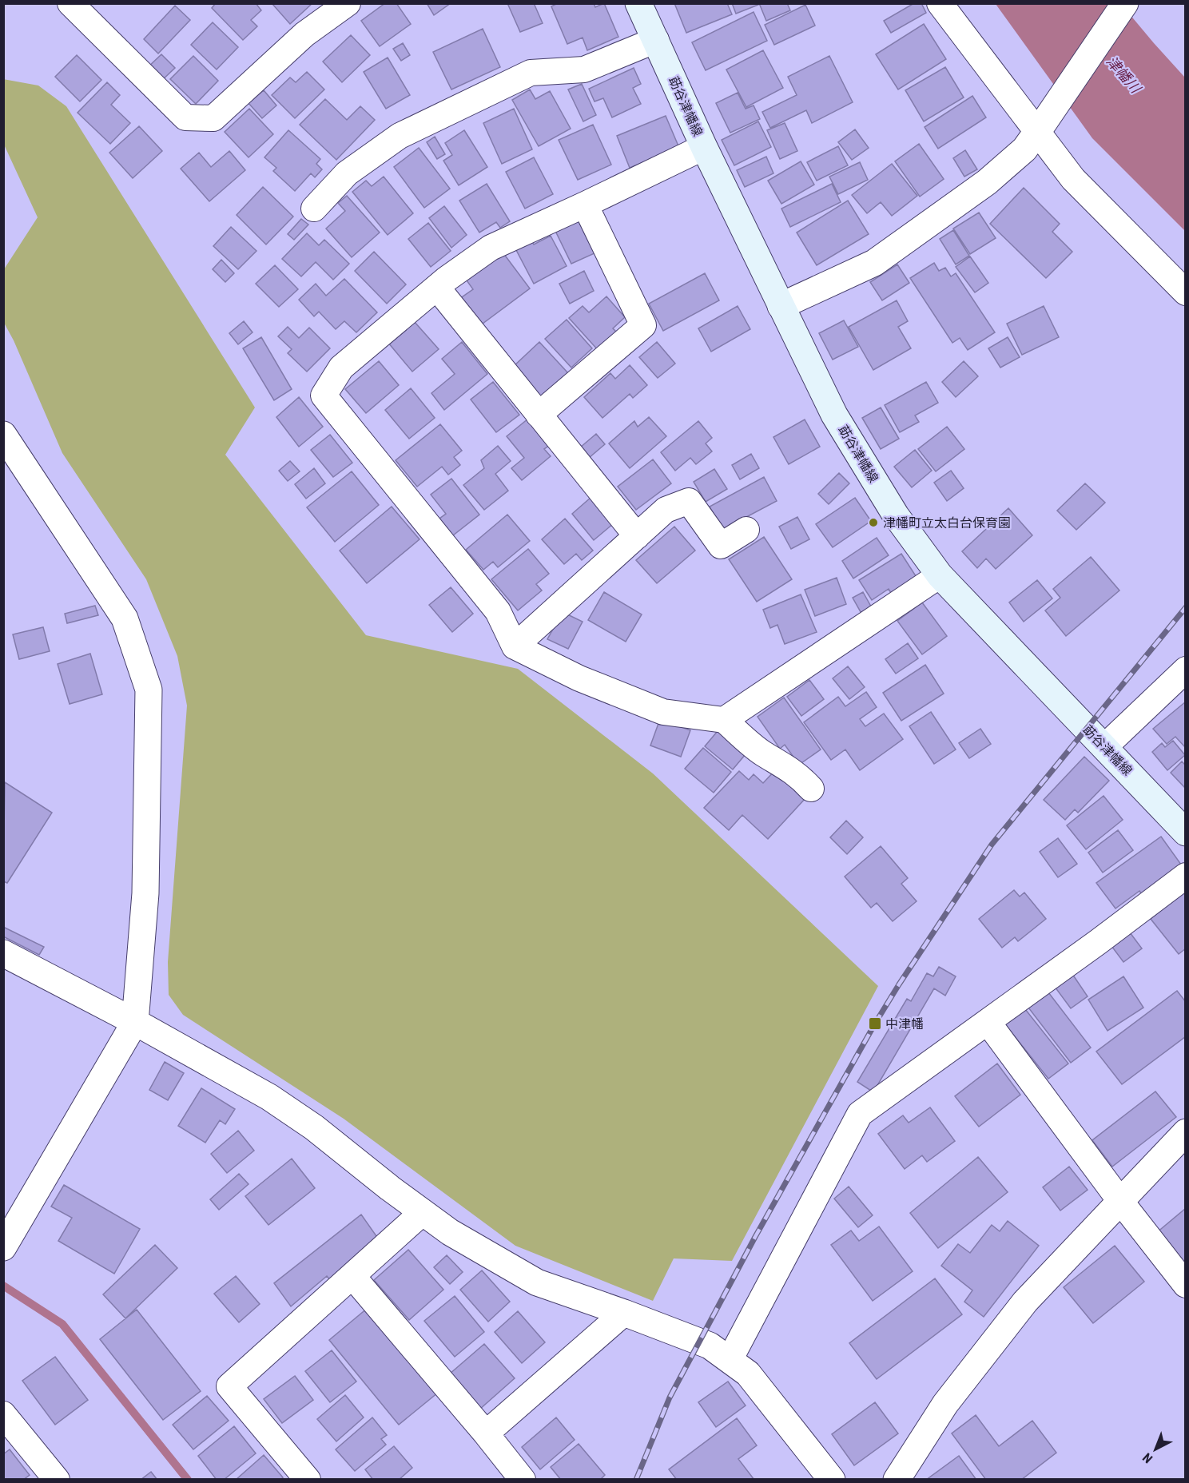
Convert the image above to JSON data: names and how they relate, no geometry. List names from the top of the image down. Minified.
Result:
{"streets":{"main road":["莇谷津幡線"]},"water":["津幡川"],"places":{"other":["津幡町立太白台保育園"],"transit":["中津幡"]},"north":"bottom left"}
